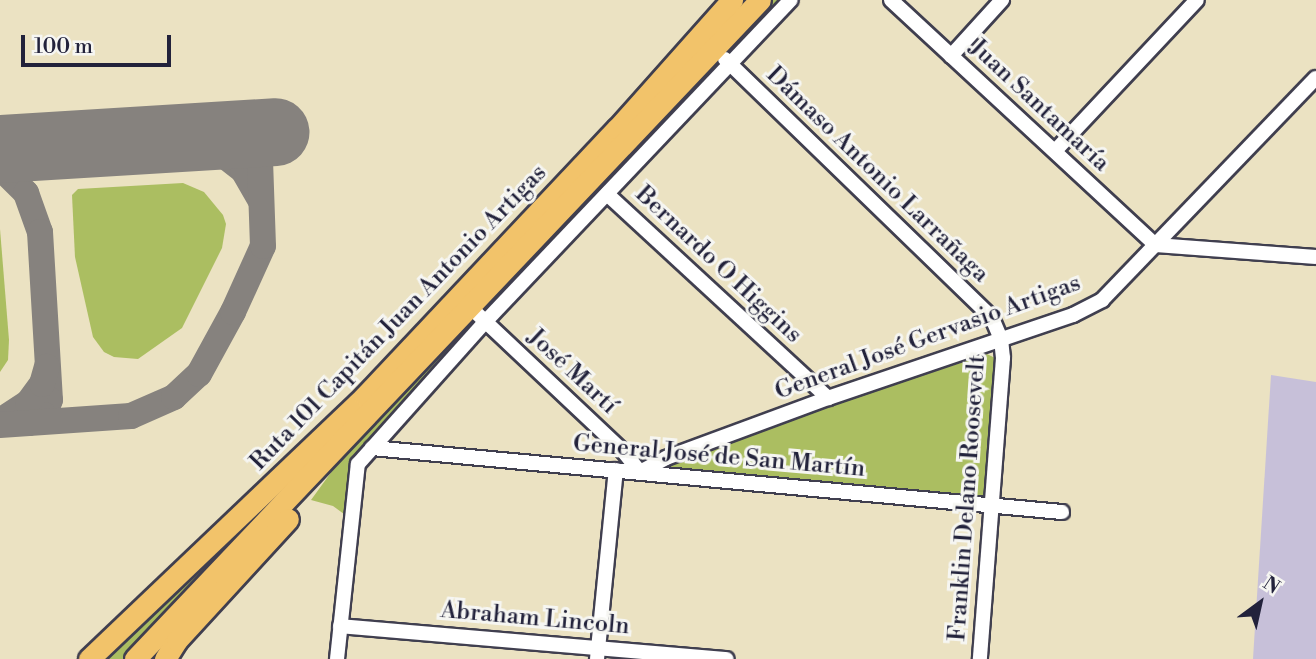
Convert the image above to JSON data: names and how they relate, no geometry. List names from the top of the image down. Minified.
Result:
{"streets":{"highway":["Ruta 101 Capitán Juan Antonio Artigas"],"street":["Juan Santamaría","Dámaso Antonio Larrañaga","Bernardo O Higgins","General José Gervasio Artigas","José Martí","General José de San Martín","Franklin Delano Roosevelt","Abraham Lincoln"]},"crossings":[["Juan Santamaría","General José Gervasio Artigas"],["Dámaso Antonio Larrañaga","Ruta 101 Capitán Juan Antonio Artigas"],["Dámaso Antonio Larrañaga","General José Gervasio Artigas"],["Dámaso Antonio Larrañaga","Franklin Delano Roosevelt"],["Bernardo O Higgins","General José Gervasio Artigas"],["Ruta 101 Capitán Juan Antonio Artigas","José Martí"],["General José Gervasio Artigas","José Martí"],["General José Gervasio Artigas","General José de San Martín"],["General José Gervasio Artigas","Franklin Delano Roosevelt"],["José Martí","General José de San Martín"],["General José de San Martín","Franklin Delano Roosevelt"]],"scale_bar":"100 m","north":"top right"}
